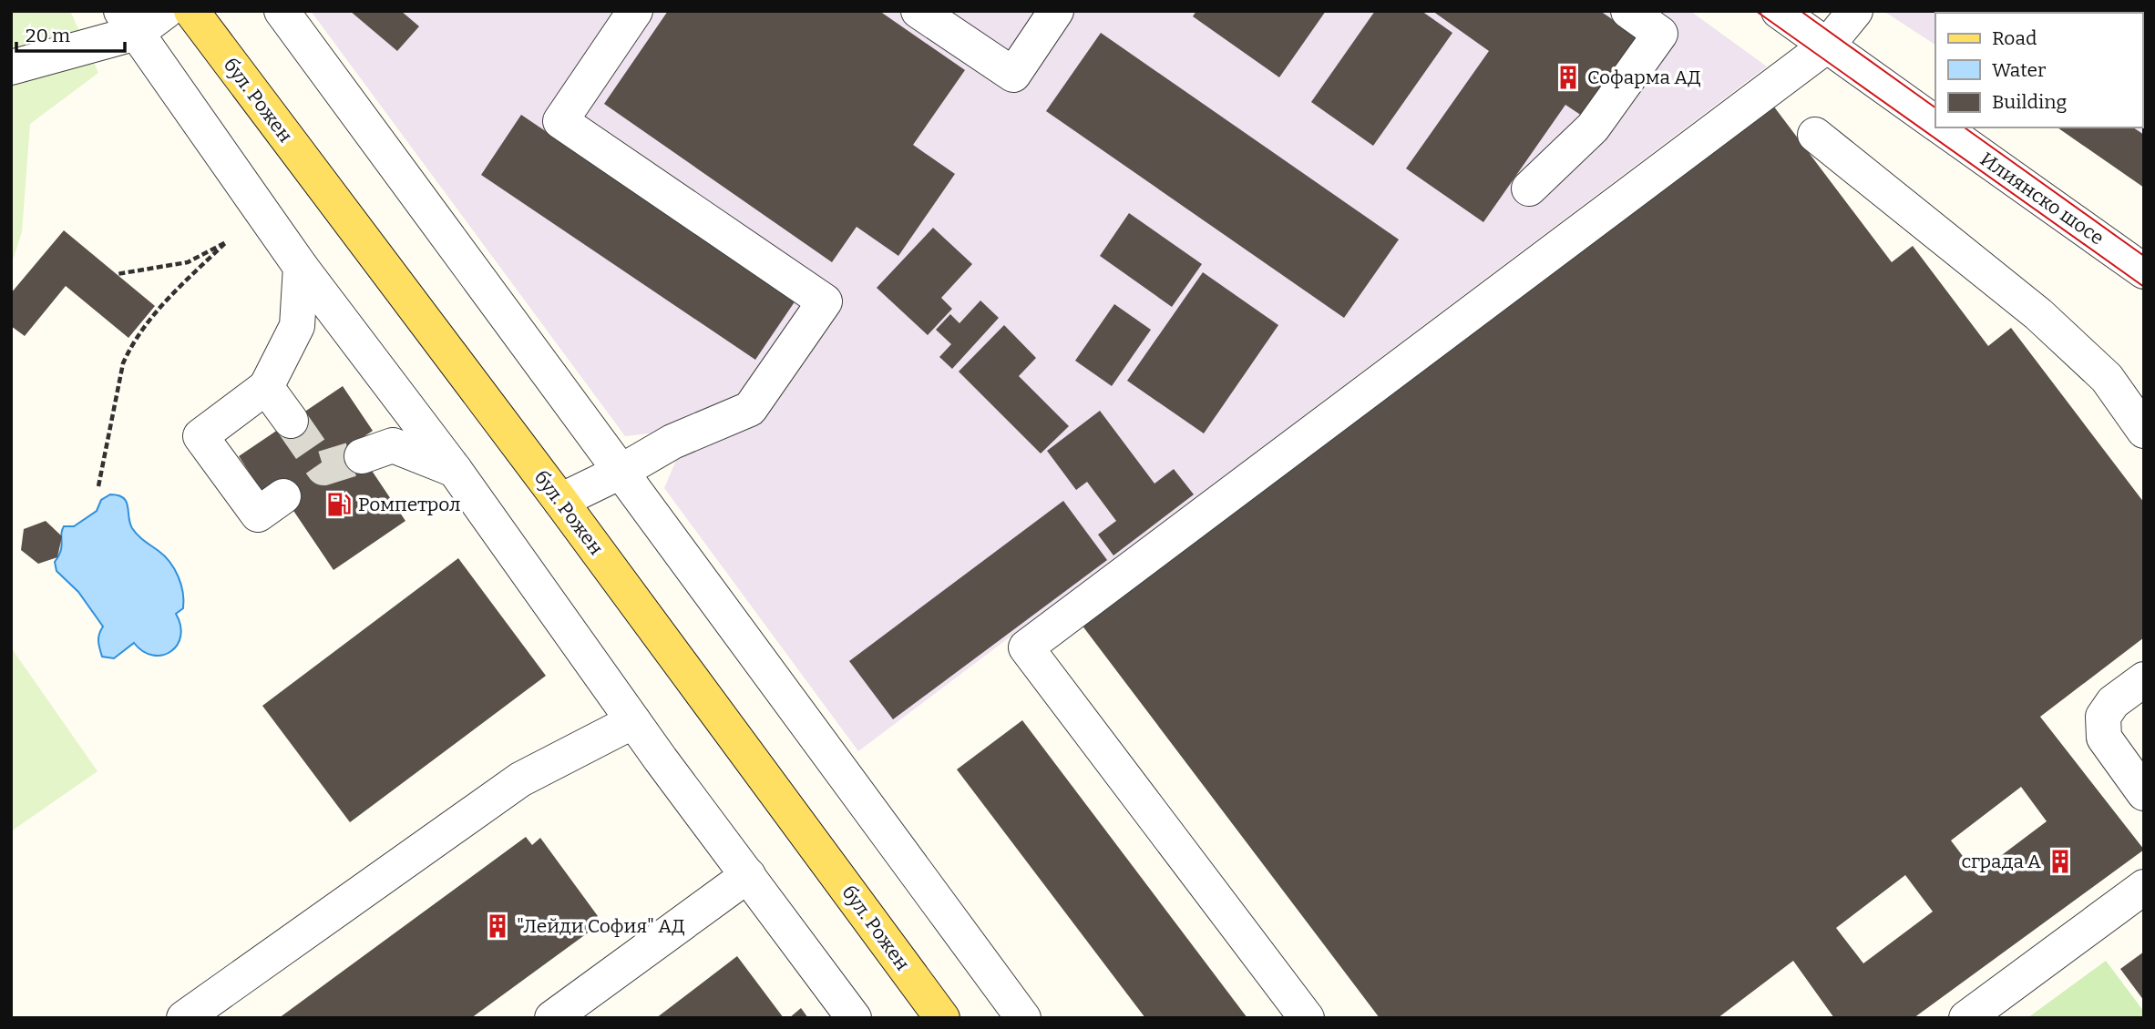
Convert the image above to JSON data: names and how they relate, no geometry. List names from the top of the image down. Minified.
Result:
{"streets":{"main road":["бул. Рожен"],"street":["Илиянско шосе"]},"places":{"building":["Софарма АД","сграда А","\"Лейди София\" АД"],"fuel station":["Ромпетрол"]},"legend":["Road","Water","Building"],"scale_bar":"20 m"}
